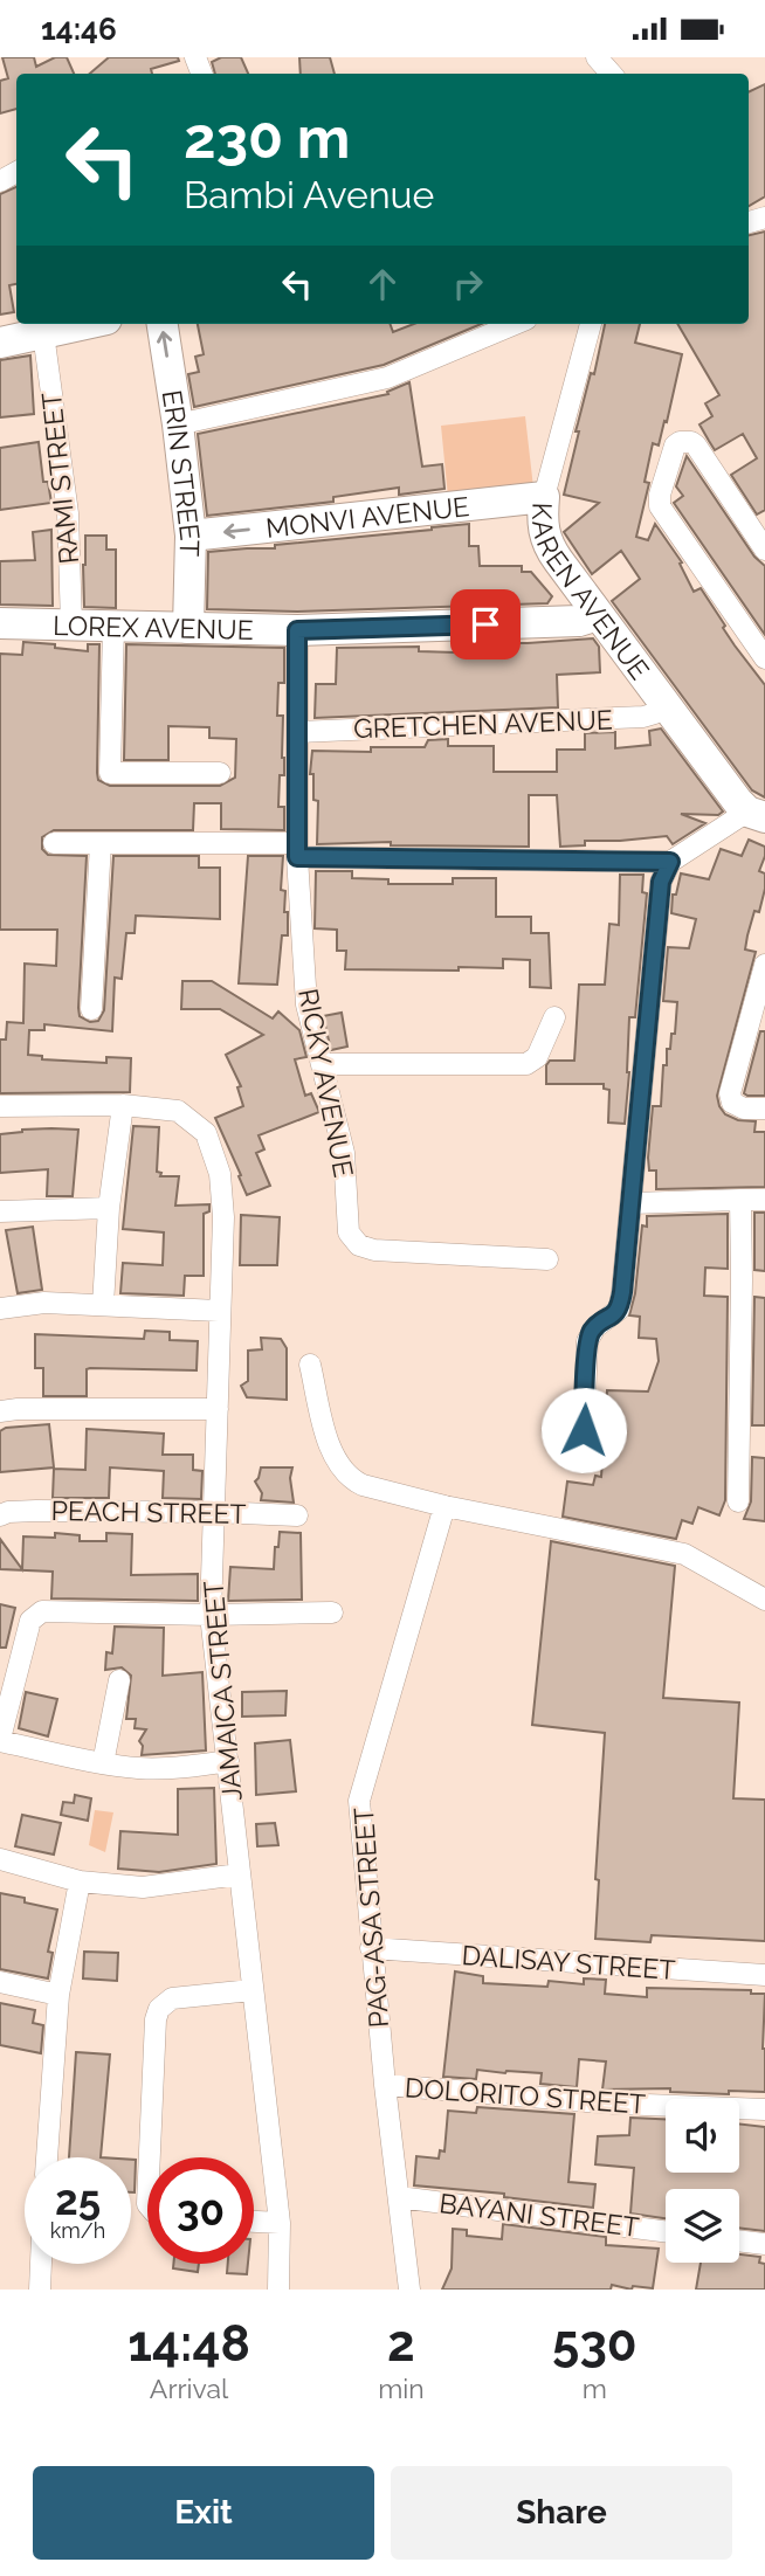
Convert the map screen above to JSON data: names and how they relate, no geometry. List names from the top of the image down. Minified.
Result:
{"streets":{"street":["ERIN STREET","RAMI STREET","MONVI AVENUE","KAREN AVENUE","LOREX AVENUE","GRETCHEN AVENUE","RICKY AVENUE","PEACH STREET","JAMAICA STREET","PAG-ASA STREET","DALISAY STREET","DOLORITO STREET","BAYANI STREET"]},"crossings":[["ERIN STREET","MONVI AVENUE"],["ERIN STREET","LOREX AVENUE"],["RAMI STREET","LOREX AVENUE"],["MONVI AVENUE","KAREN AVENUE"],["KAREN AVENUE","LOREX AVENUE"],["KAREN AVENUE","GRETCHEN AVENUE"],["LOREX AVENUE","RICKY AVENUE"],["GRETCHEN AVENUE","RICKY AVENUE"],["PEACH STREET","JAMAICA STREET"],["PAG-ASA STREET","DALISAY STREET"],["PAG-ASA STREET","DOLORITO STREET"],["PAG-ASA STREET","BAYANI STREET"]],"page":{"status":"14:46","turn":["230 m","Bambi Avenue"],"speed":"25 km/h","limit":"30","eta":["14:48","Arrival","2","min","530","m"],"buttons":["Exit","Share"]}}
